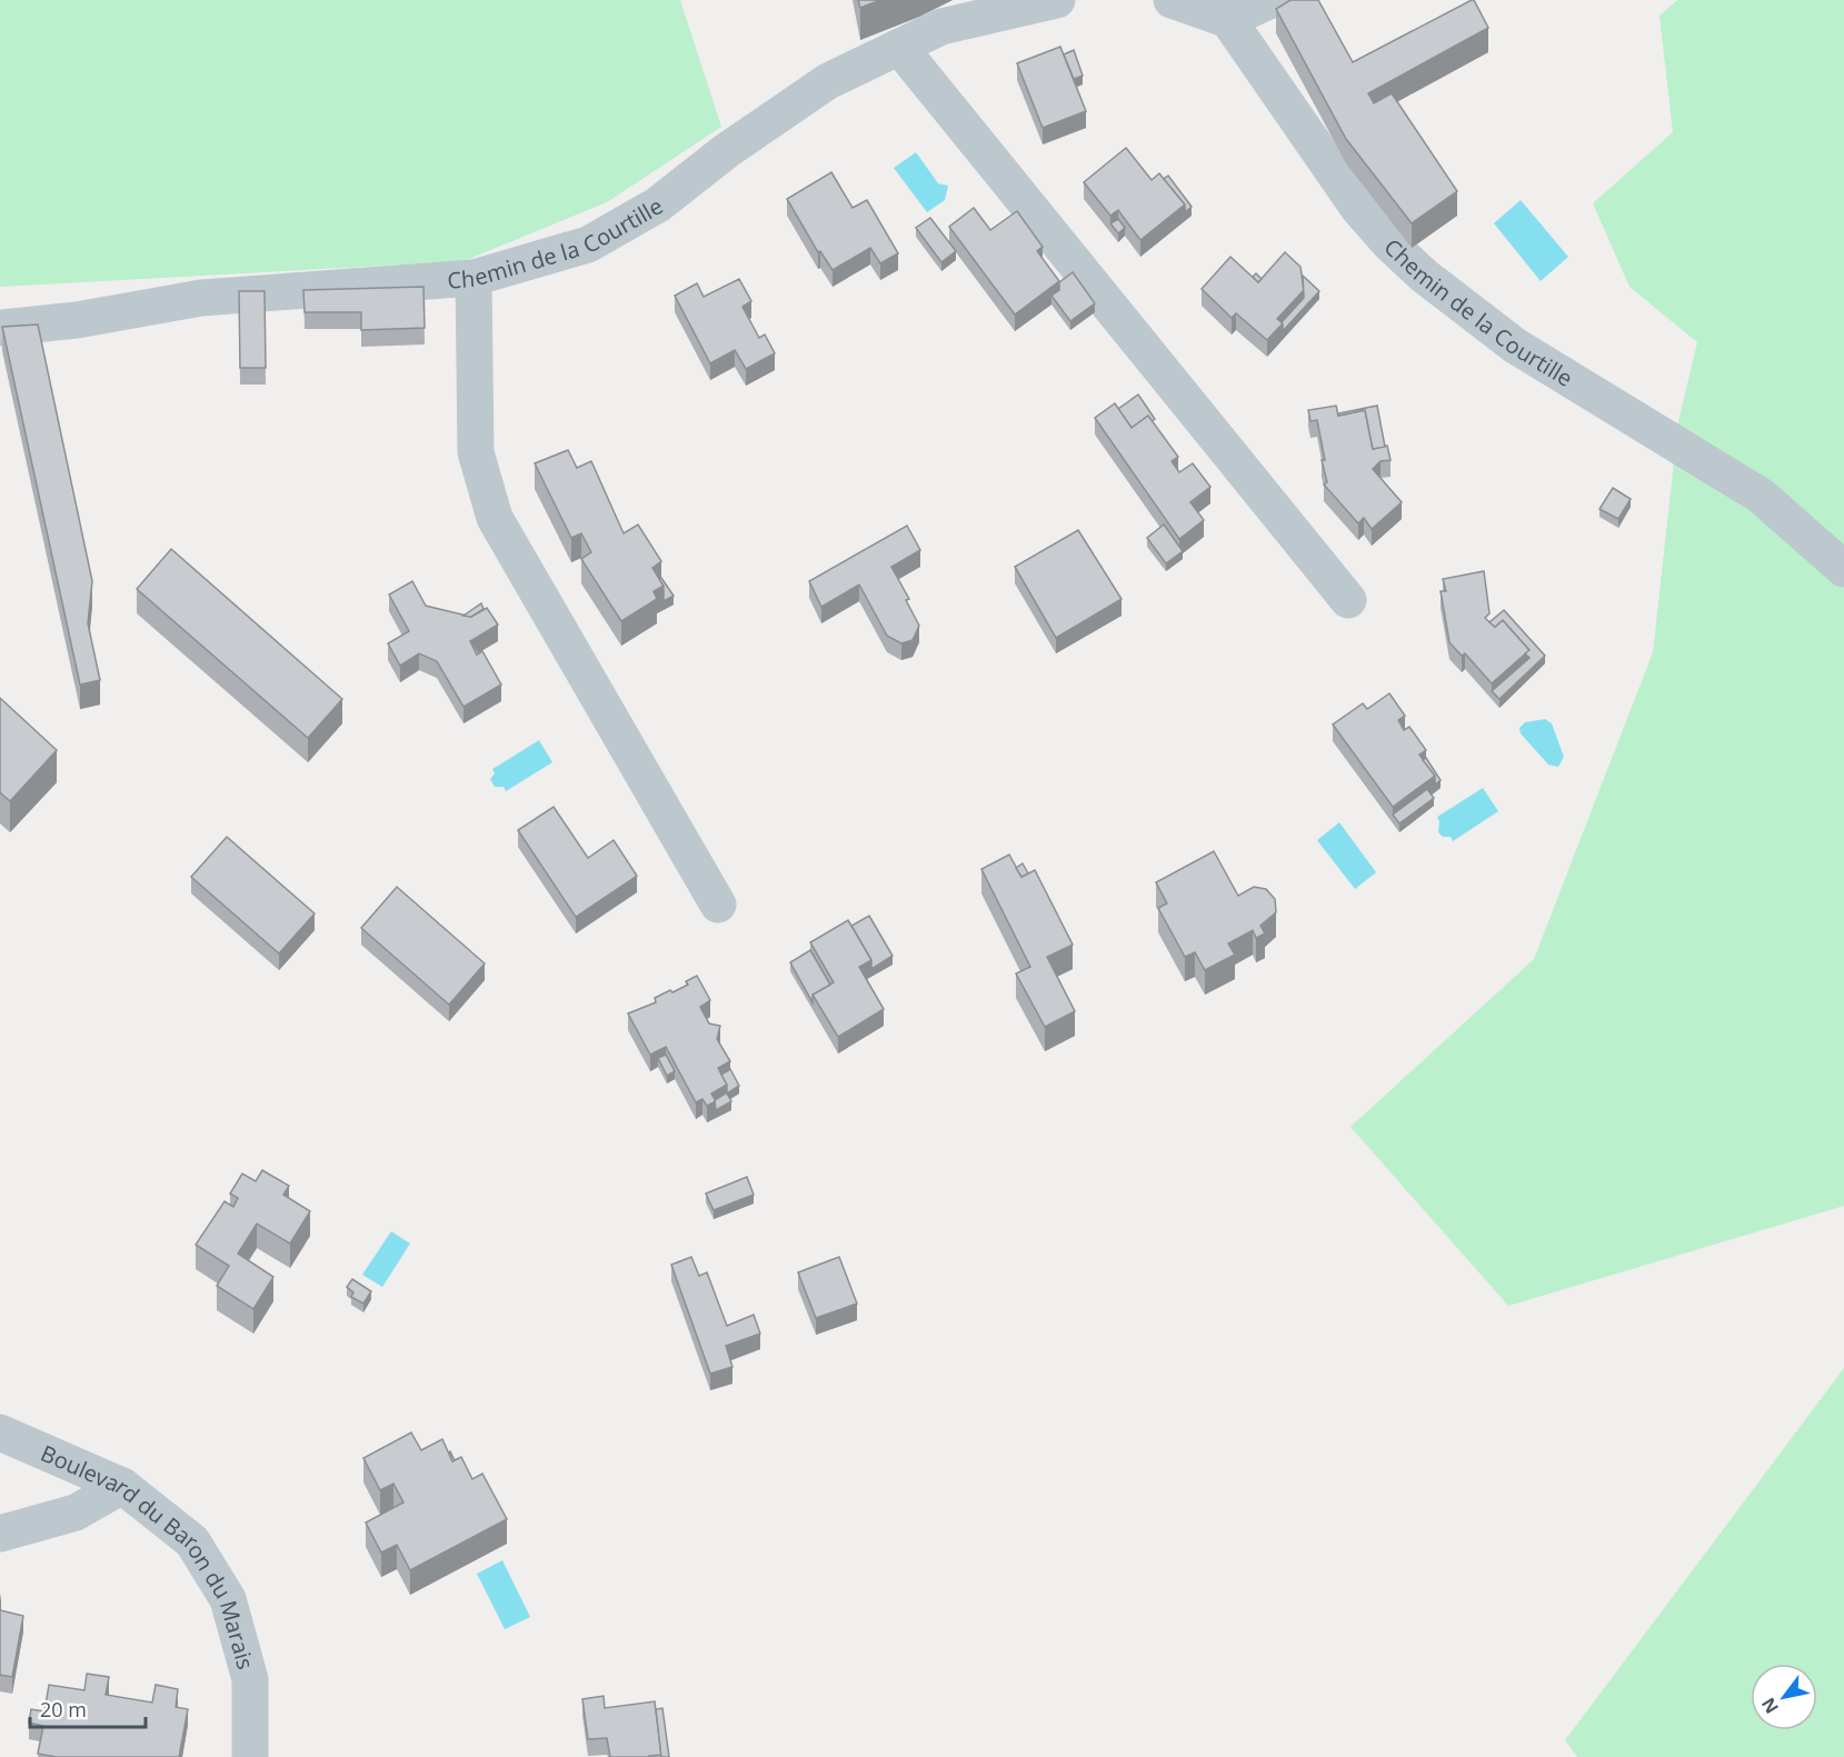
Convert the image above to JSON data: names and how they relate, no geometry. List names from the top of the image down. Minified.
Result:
{"streets":{"street":["Chemin de la Courtille","Boulevard du Baron du Marais"]},"scale_bar":"20 m","north":"bottom left"}
